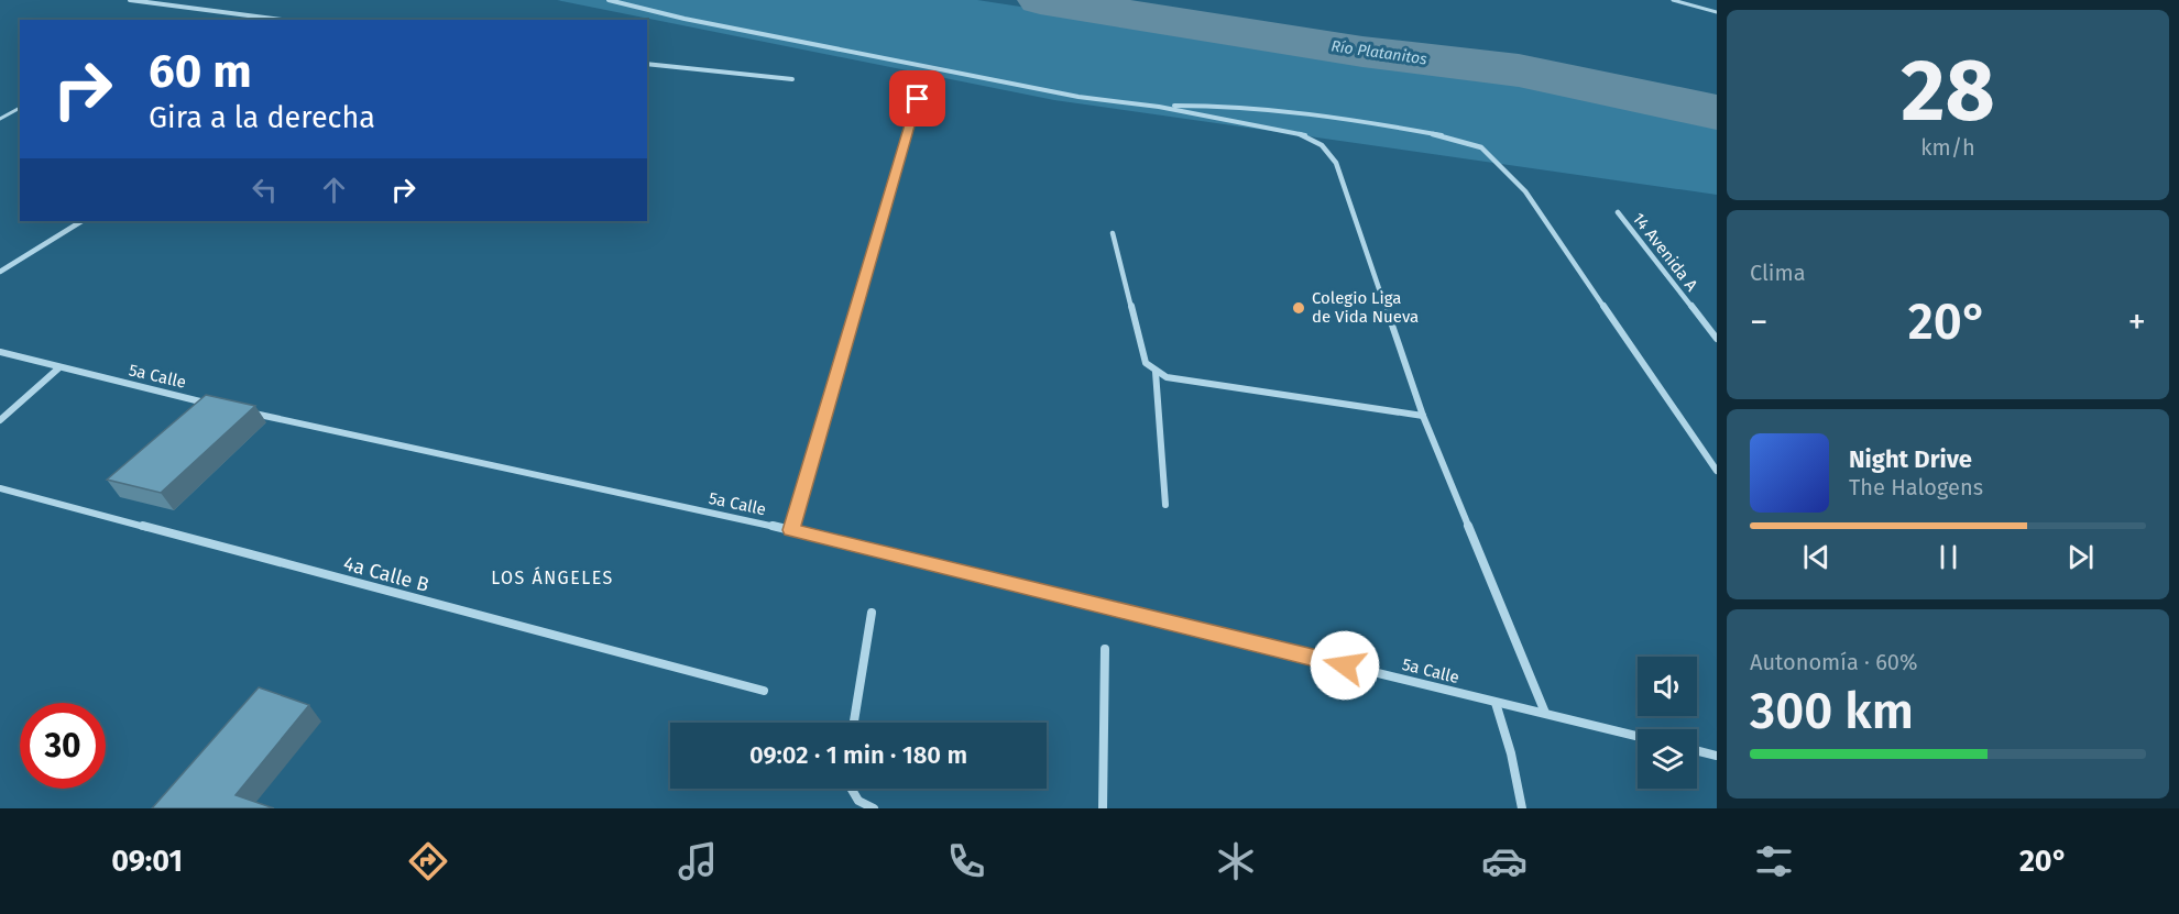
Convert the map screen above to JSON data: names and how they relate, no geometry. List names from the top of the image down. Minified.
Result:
{"streets":{"street":["14 Avenida A","5a Calle","4a Calle B"]},"districts":["LOS ÁNGELES"],"water":["Río Platanitos"],"places":["Colegio Liga de Vida Nueva"],"page":{"tile":[["28","km/h"],"Clima",["Autonomía · 60%","300 km"]],"turn":["60 m","Gira a la derecha"],"heat":["−","20°","+"],"song":["Night Drive","The Halogens"],"limit":"30","trip":"09:02 · 1 min · 180 m","tabs":["09:01","20°"]}}
